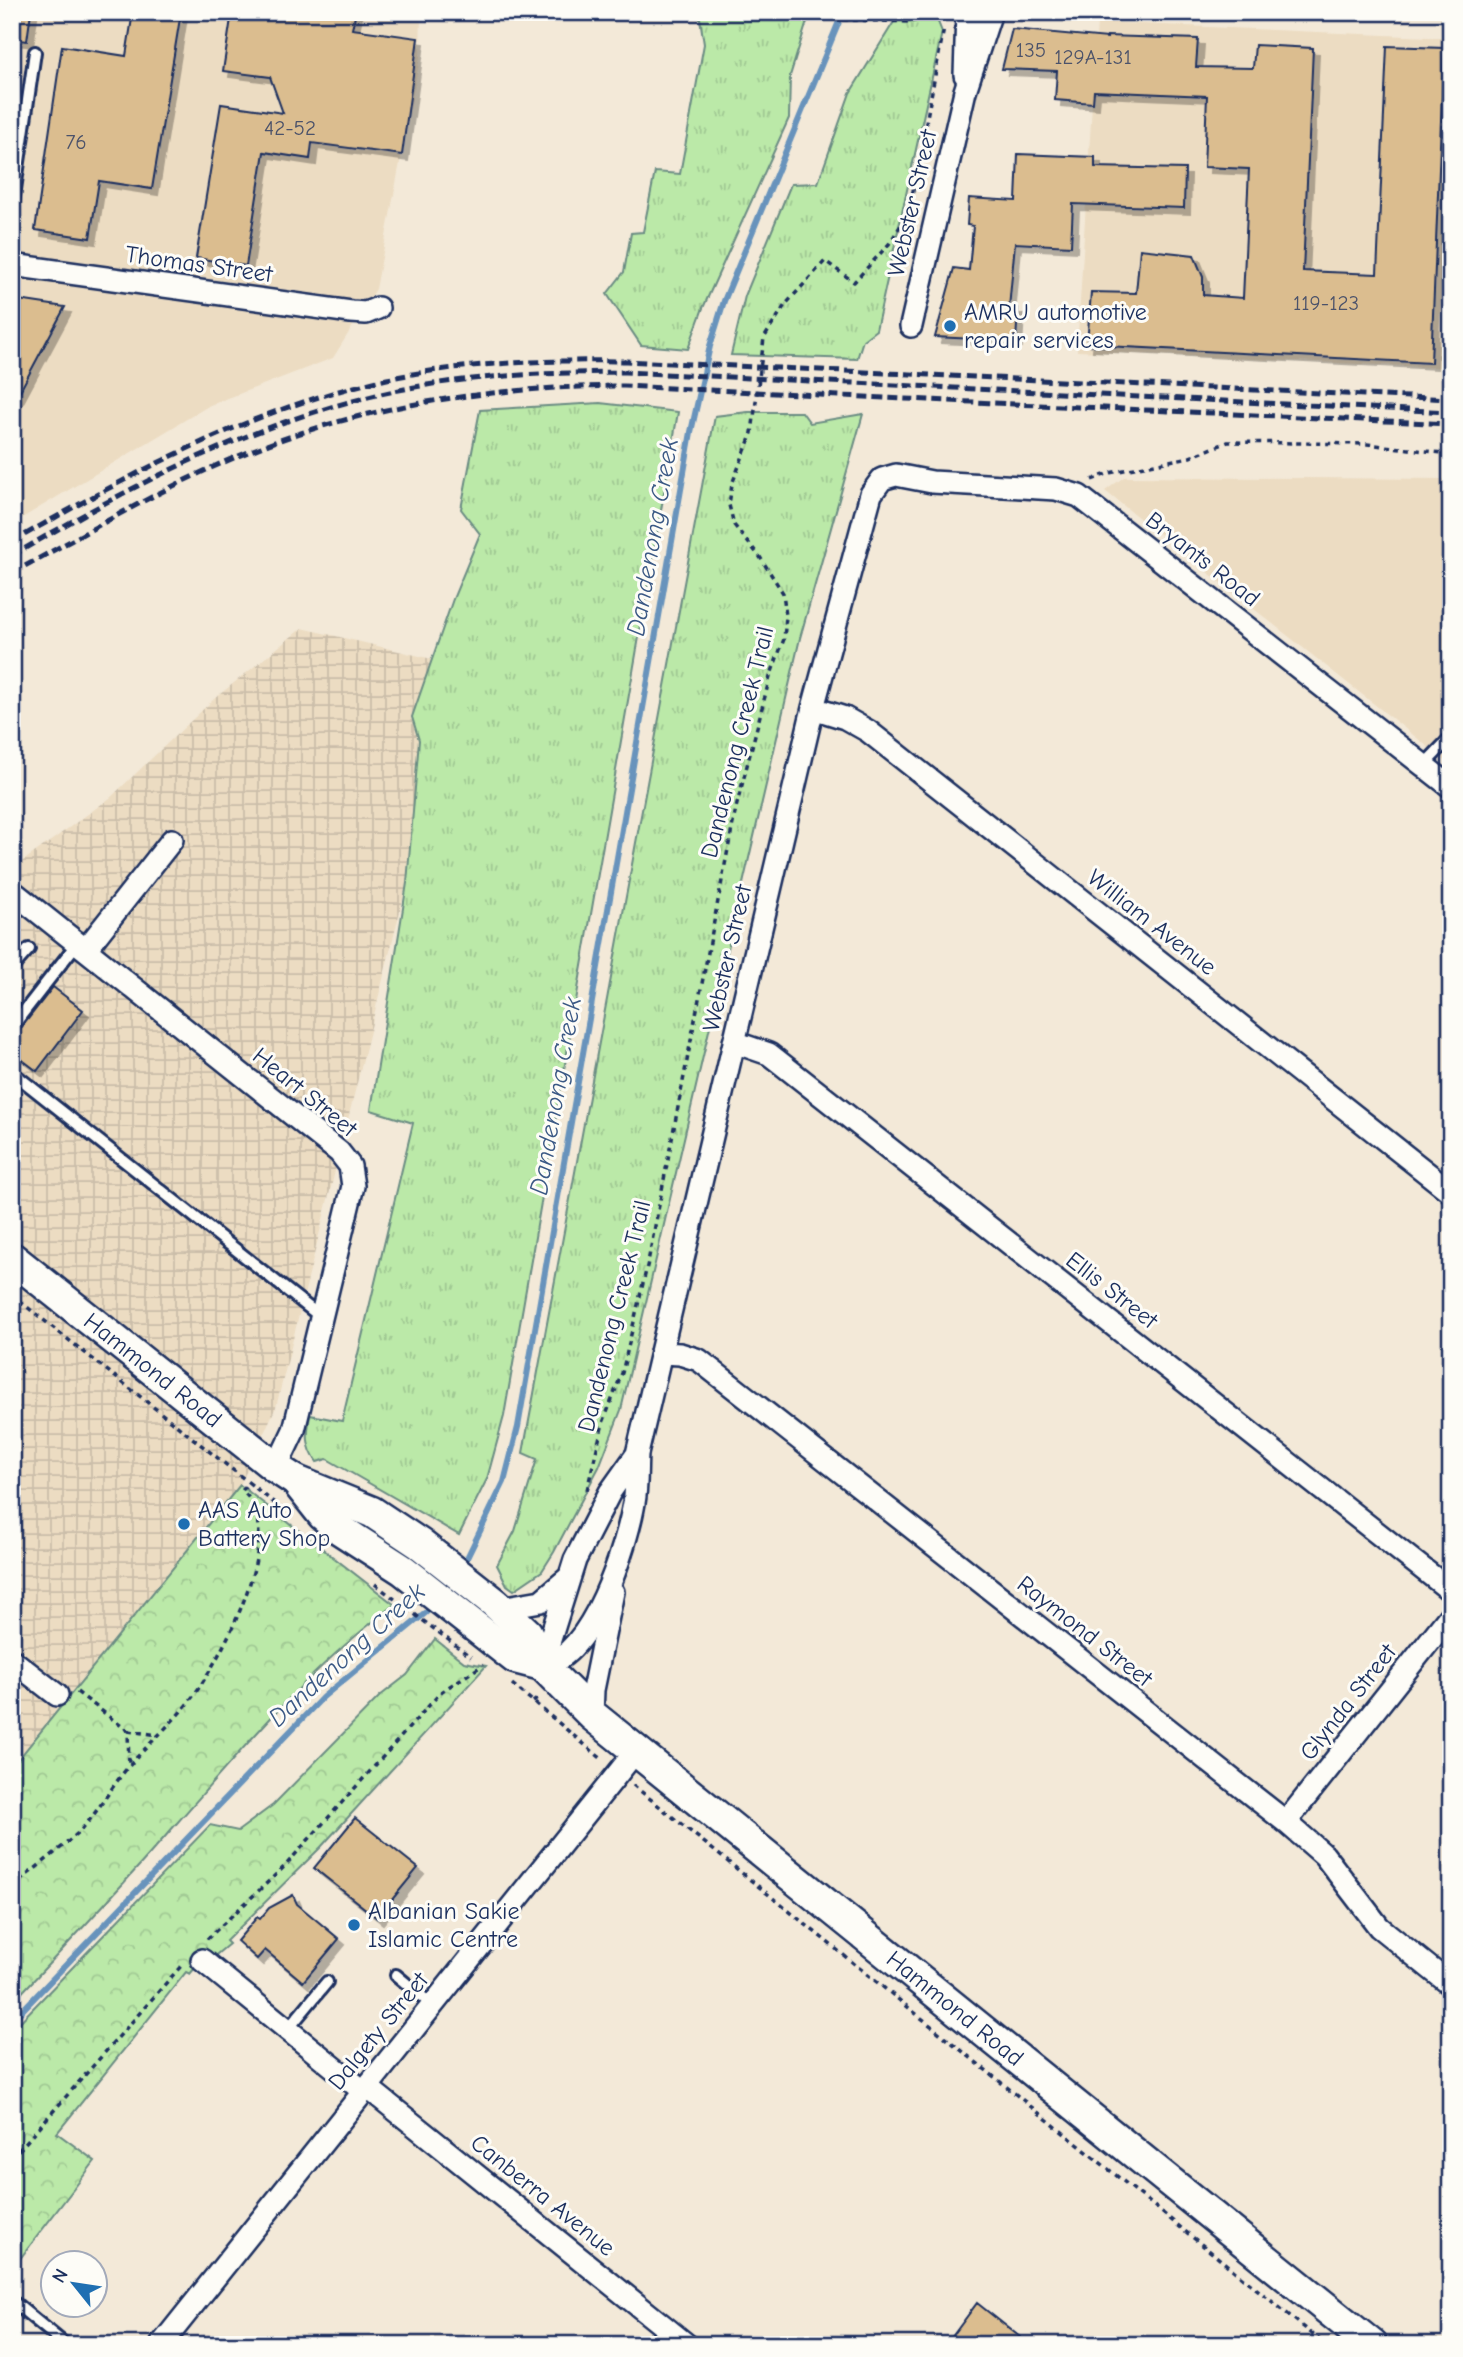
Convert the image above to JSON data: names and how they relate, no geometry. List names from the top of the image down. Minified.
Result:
{"streets":{"main road":["Hammond Road"],"street":["Webster Street","Thomas Street","Bryants Road","William Avenue","Heart Street","Ellis Street","Raymond Street","Glynda Street","Dalgety Street","Canberra Avenue"],"path":["Dandenong Creek Trail"]},"crossings":[["Webster Street","Bryants Road"],["Webster Street","William Avenue"],["Webster Street","Ellis Street"],["Webster Street","Hammond Road"],["Webster Street","Raymond Street"],["Heart Street","Hammond Road"],["Hammond Road","Dalgety Street"],["Raymond Street","Glynda Street"],["Dalgety Street","Canberra Avenue"]],"water":["Dandenong Creek"],"places":["AMRU automotive repair services","AAS Auto Battery Shop","Albanian Sakie Islamic Centre"],"house_numbers":["135","129A-131","42-52","76","119-123"],"north":"top left"}
